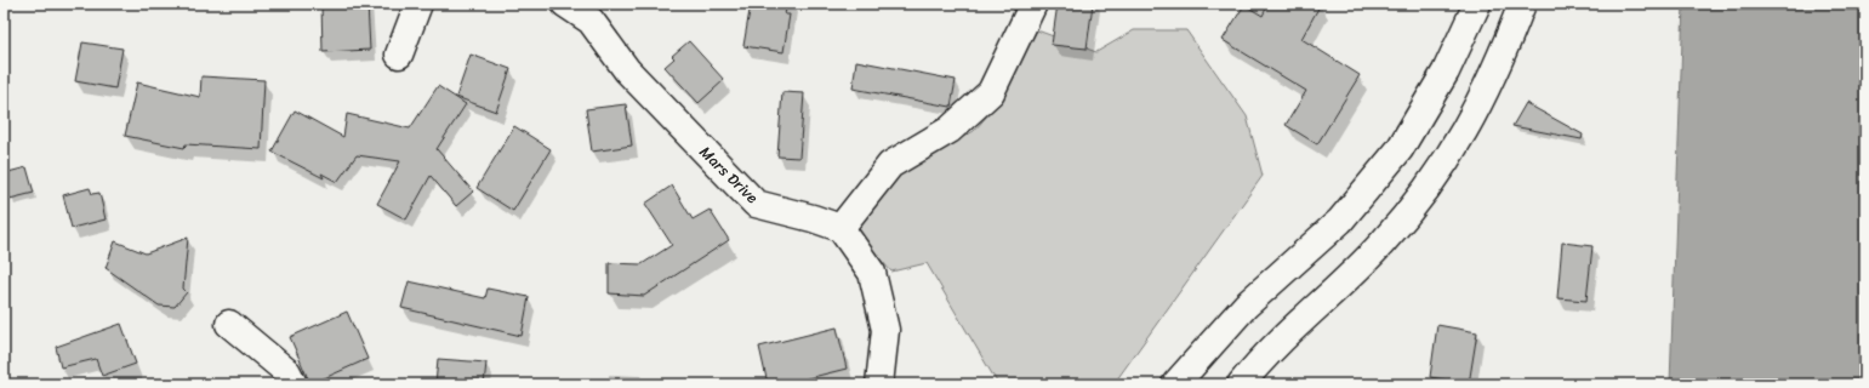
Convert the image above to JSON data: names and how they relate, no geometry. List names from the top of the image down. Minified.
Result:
{"streets":{"main road":["Mars Drive"]}}
